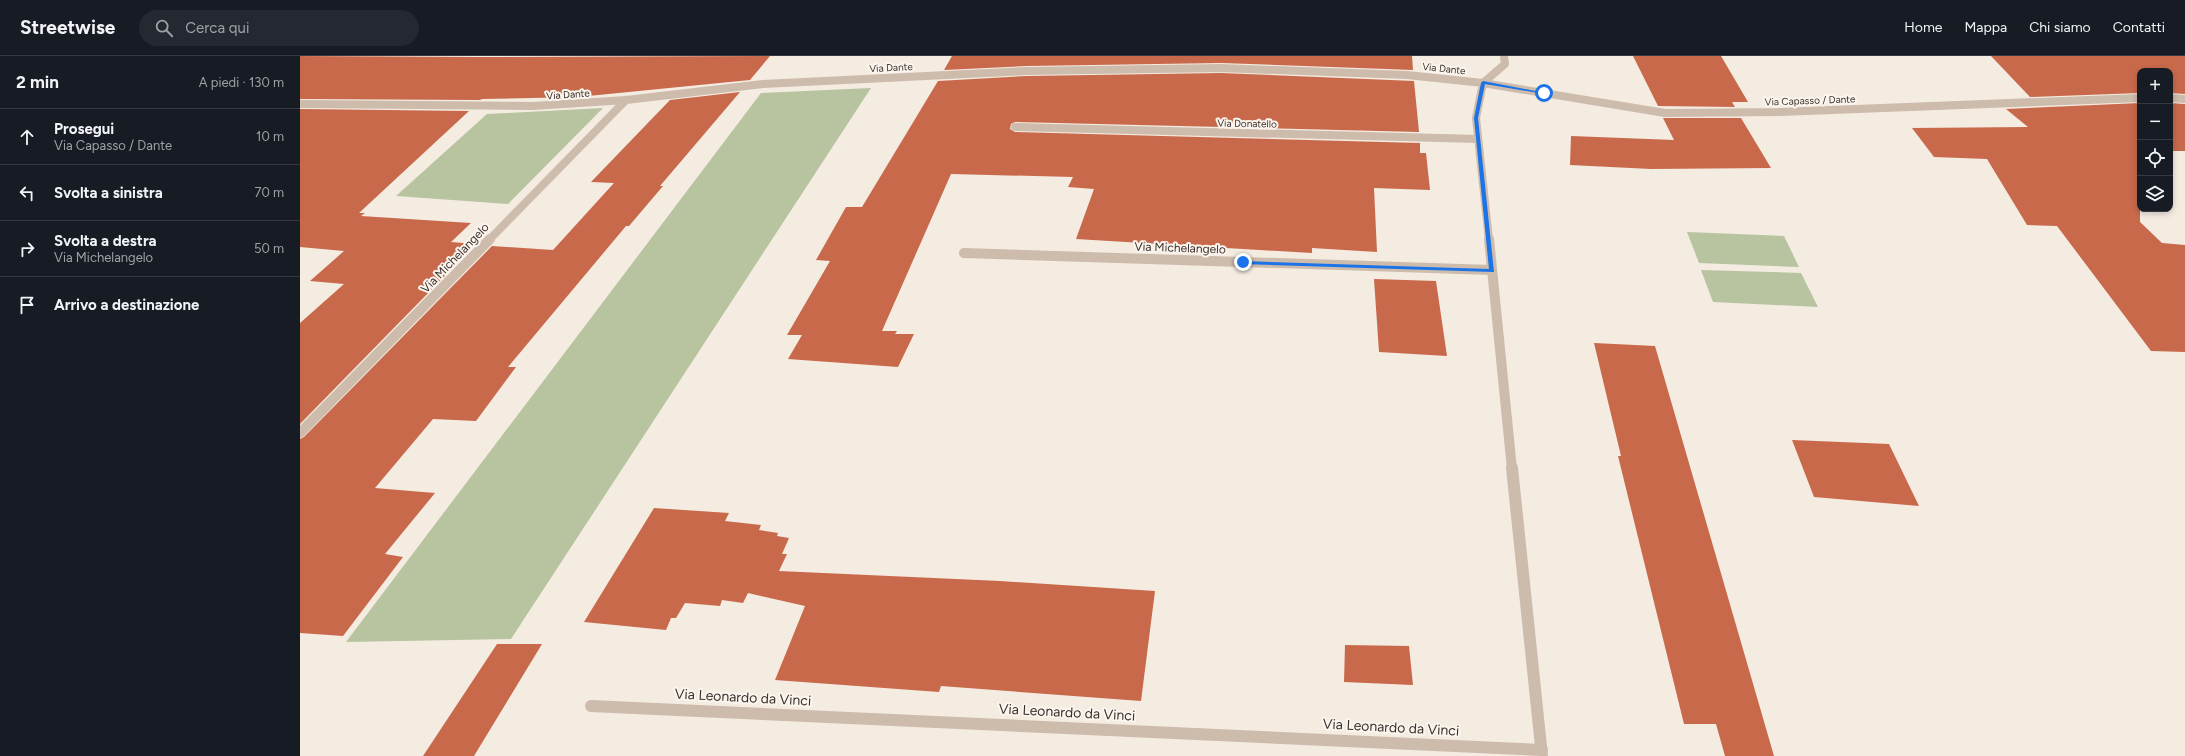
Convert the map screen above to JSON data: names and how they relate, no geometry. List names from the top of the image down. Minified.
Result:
{"streets":{"street":["Via Dante","Via Capasso / Dante","Via Donatello","Via Michelangelo","Via Leonardo da Vinci"]},"crossings":[["Via Dante","Via Capasso / Dante"],["Via Dante","Via Michelangelo"]],"page":{"header":"Streetwise","search":"Cerca qui","nav":["Home","Mappa","Chi siamo","Contatti"],"heading":["2 min","A piedi · 130 m"],"map_buttons":["+","−"],"list":[["Prosegui","Via Capasso / Dante","10 m"],["Svolta a sinistra","70 m"],["Svolta a destra","Via Michelangelo","50 m"],"Arrivo a destinazione"]}}
